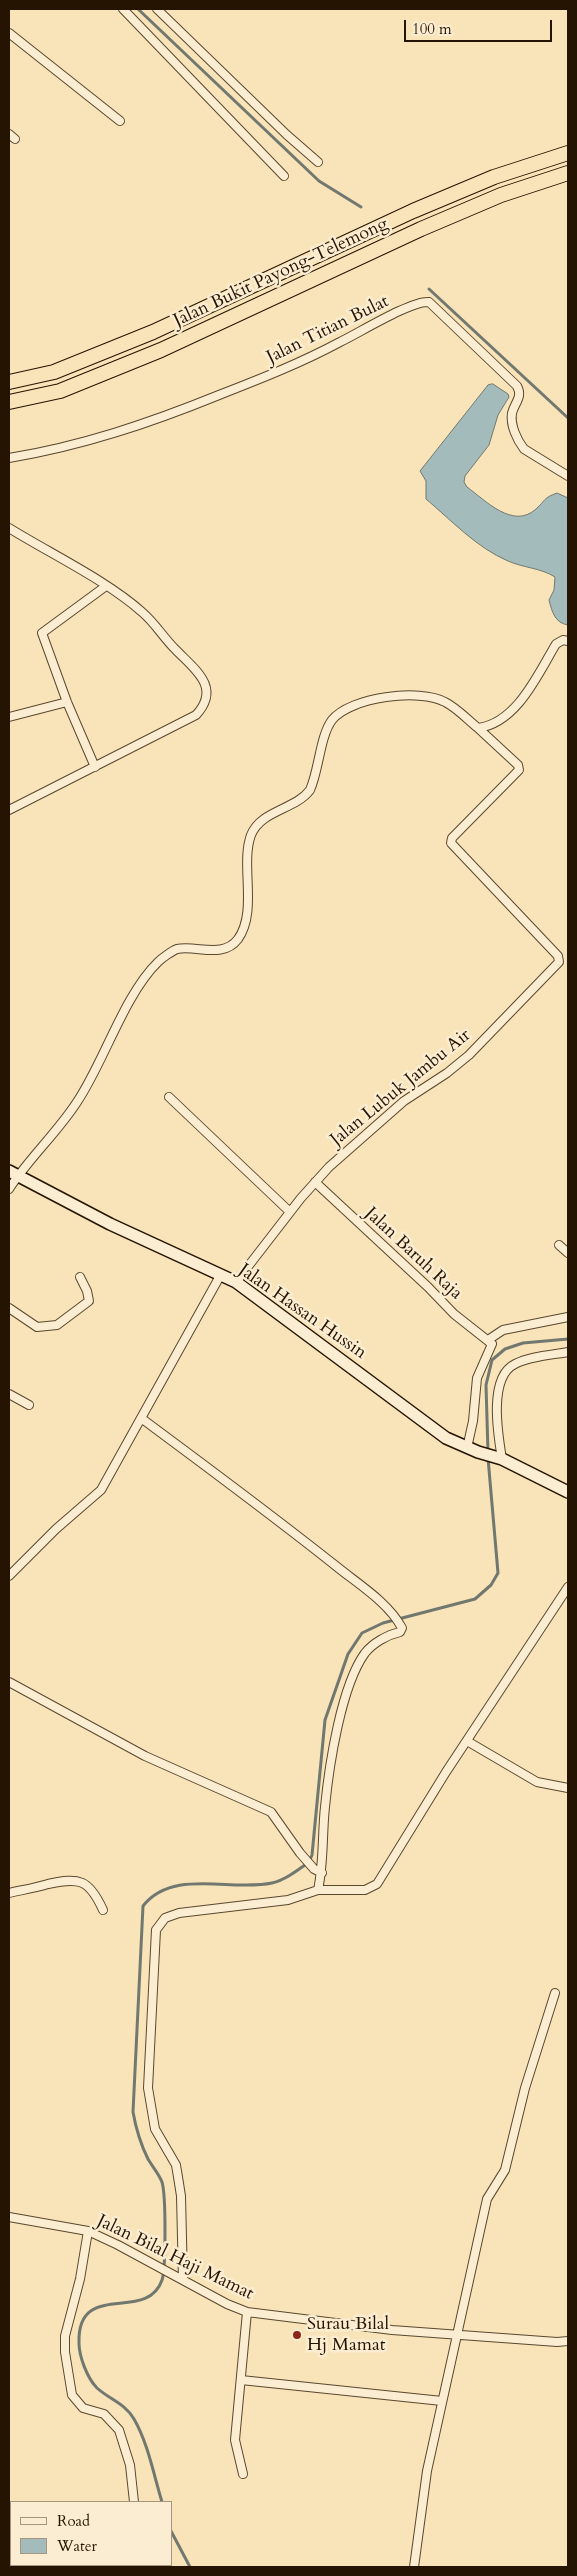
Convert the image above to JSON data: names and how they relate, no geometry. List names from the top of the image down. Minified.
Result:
{"streets":{"highway":["Jalan Bukit Payong-Telemong"],"street":["Jalan Titian Bulat","Jalan Lubuk Jambu Air","Jalan Baruh Raja","Jalan Hassan Hussin","Jalan Bilal Haji Mamat"]},"crossings":[["Jalan Lubuk Jambu Air","Jalan Baruh Raja"],["Jalan Lubuk Jambu Air","Jalan Hassan Hussin"]],"places":["Surau Bilal Hj Mamat"],"legend":["Road","Water"],"scale_bar":"100 m"}
